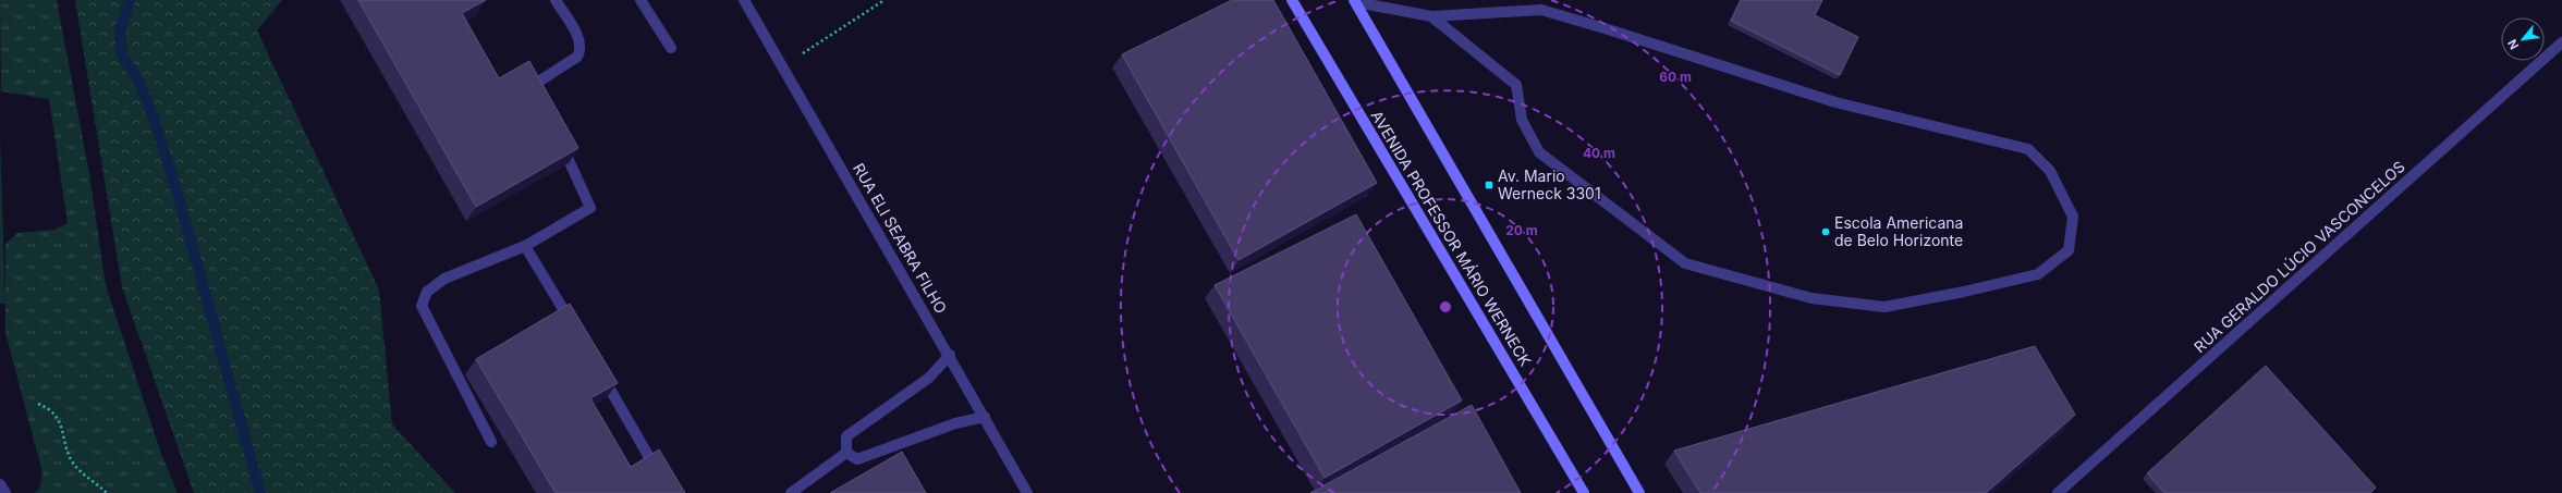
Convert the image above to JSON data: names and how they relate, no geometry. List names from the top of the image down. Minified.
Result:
{"streets":{"main road":["AVENIDA PROFESSOR MÁRIO WERNECK"],"street":["RUA ELI SEABRA FILHO","RUA GERALDO LÚCIO VASCONCELOS"]},"places":{"transit":["Av. Mario Werneck 3301"],"other":["Escola Americana de Belo Horizonte"]},"north":"bottom left","rings":["60 m","40 m","20 m"]}
